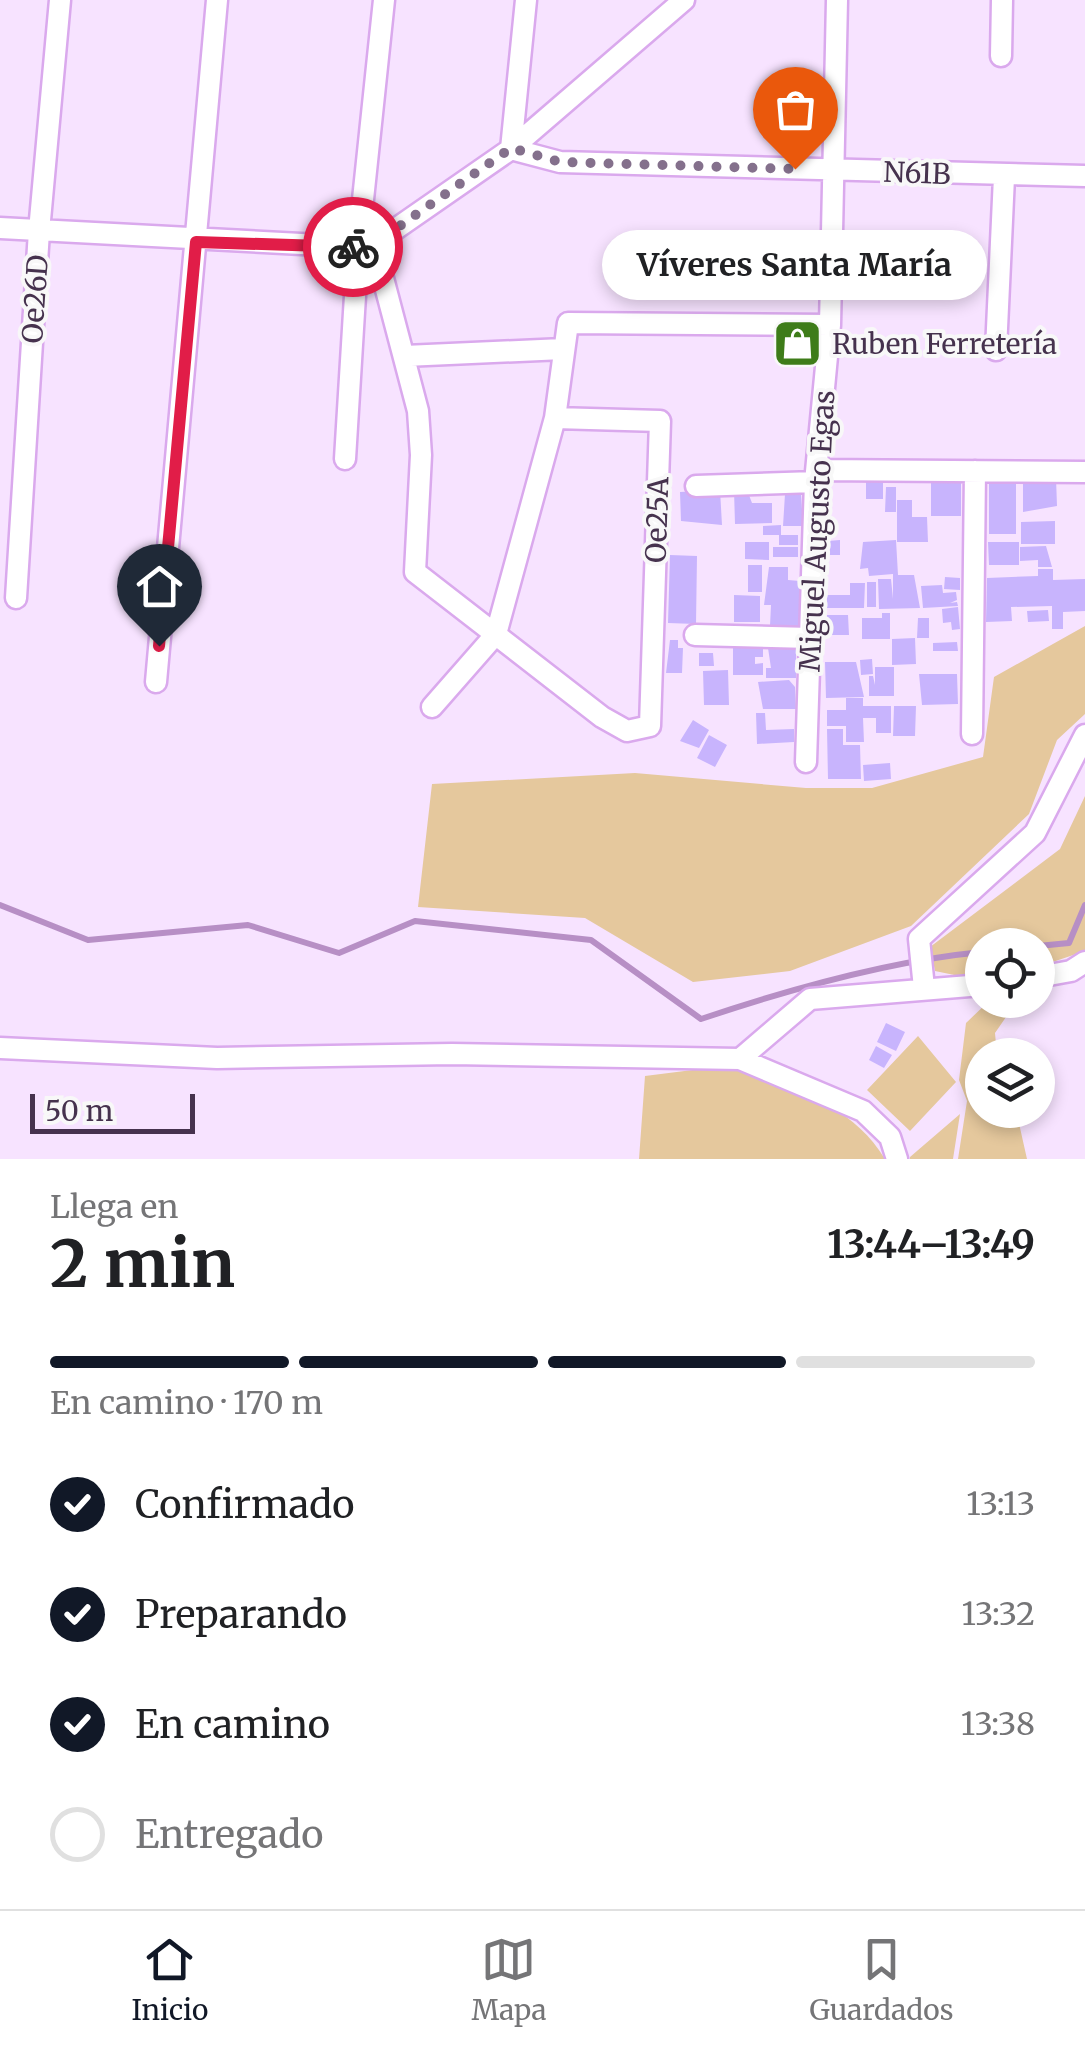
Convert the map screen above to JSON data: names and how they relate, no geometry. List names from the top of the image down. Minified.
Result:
{"streets":{"street":["N61B","Oe26D","Oe25A","Miguel Augusto Egas"]},"crossings":[["N61B","Miguel Augusto Egas"]],"places":{"other":["Víveres Santa María"],"shop":["Ruben Ferretería"]},"scale_bar":"50 m","page":{"bubble":"Víveres Santa María","scale":"50 m","heading":["2 min","Llega en","13:44–13:49"],"bar":"En camino · 170 m","list":[["Confirmado","13:13"],["Preparando","13:32"],["En camino","13:38"],"Entregado"],"tabs":["Inicio","Mapa","Guardados"]}}
